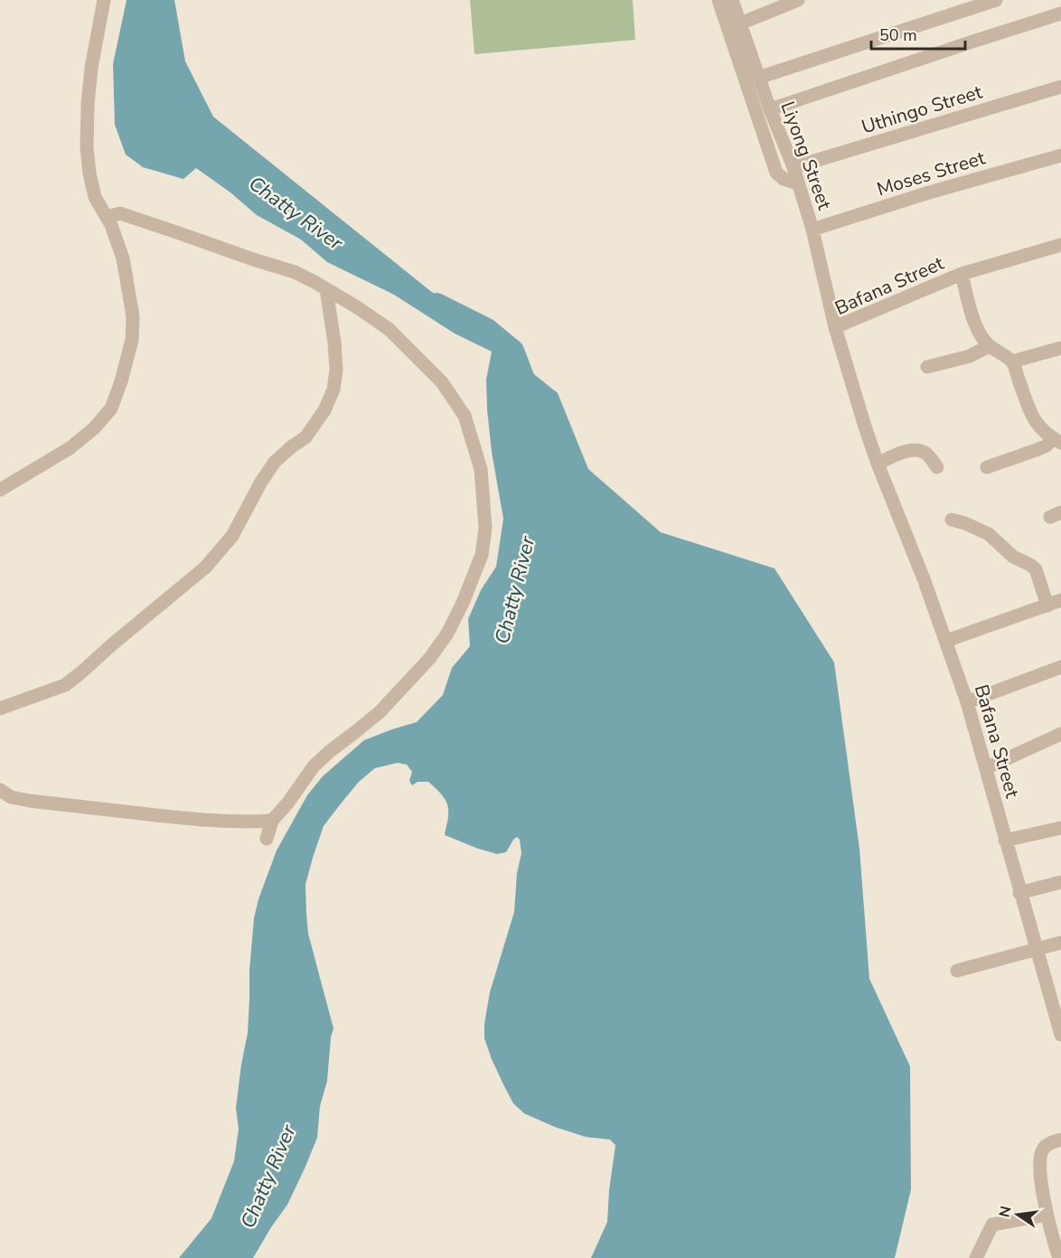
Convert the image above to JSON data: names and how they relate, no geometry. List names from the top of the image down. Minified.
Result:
{"streets":{"street":["Uthingo Street","Liyong Street","Moses Street","Bafana Street"]},"crossings":[["Uthingo Street","Liyong Street"],["Liyong Street","Moses Street"],["Liyong Street","Bafana Street"]],"water":["Chatty River"],"scale_bar":"50 m","north":"left"}
